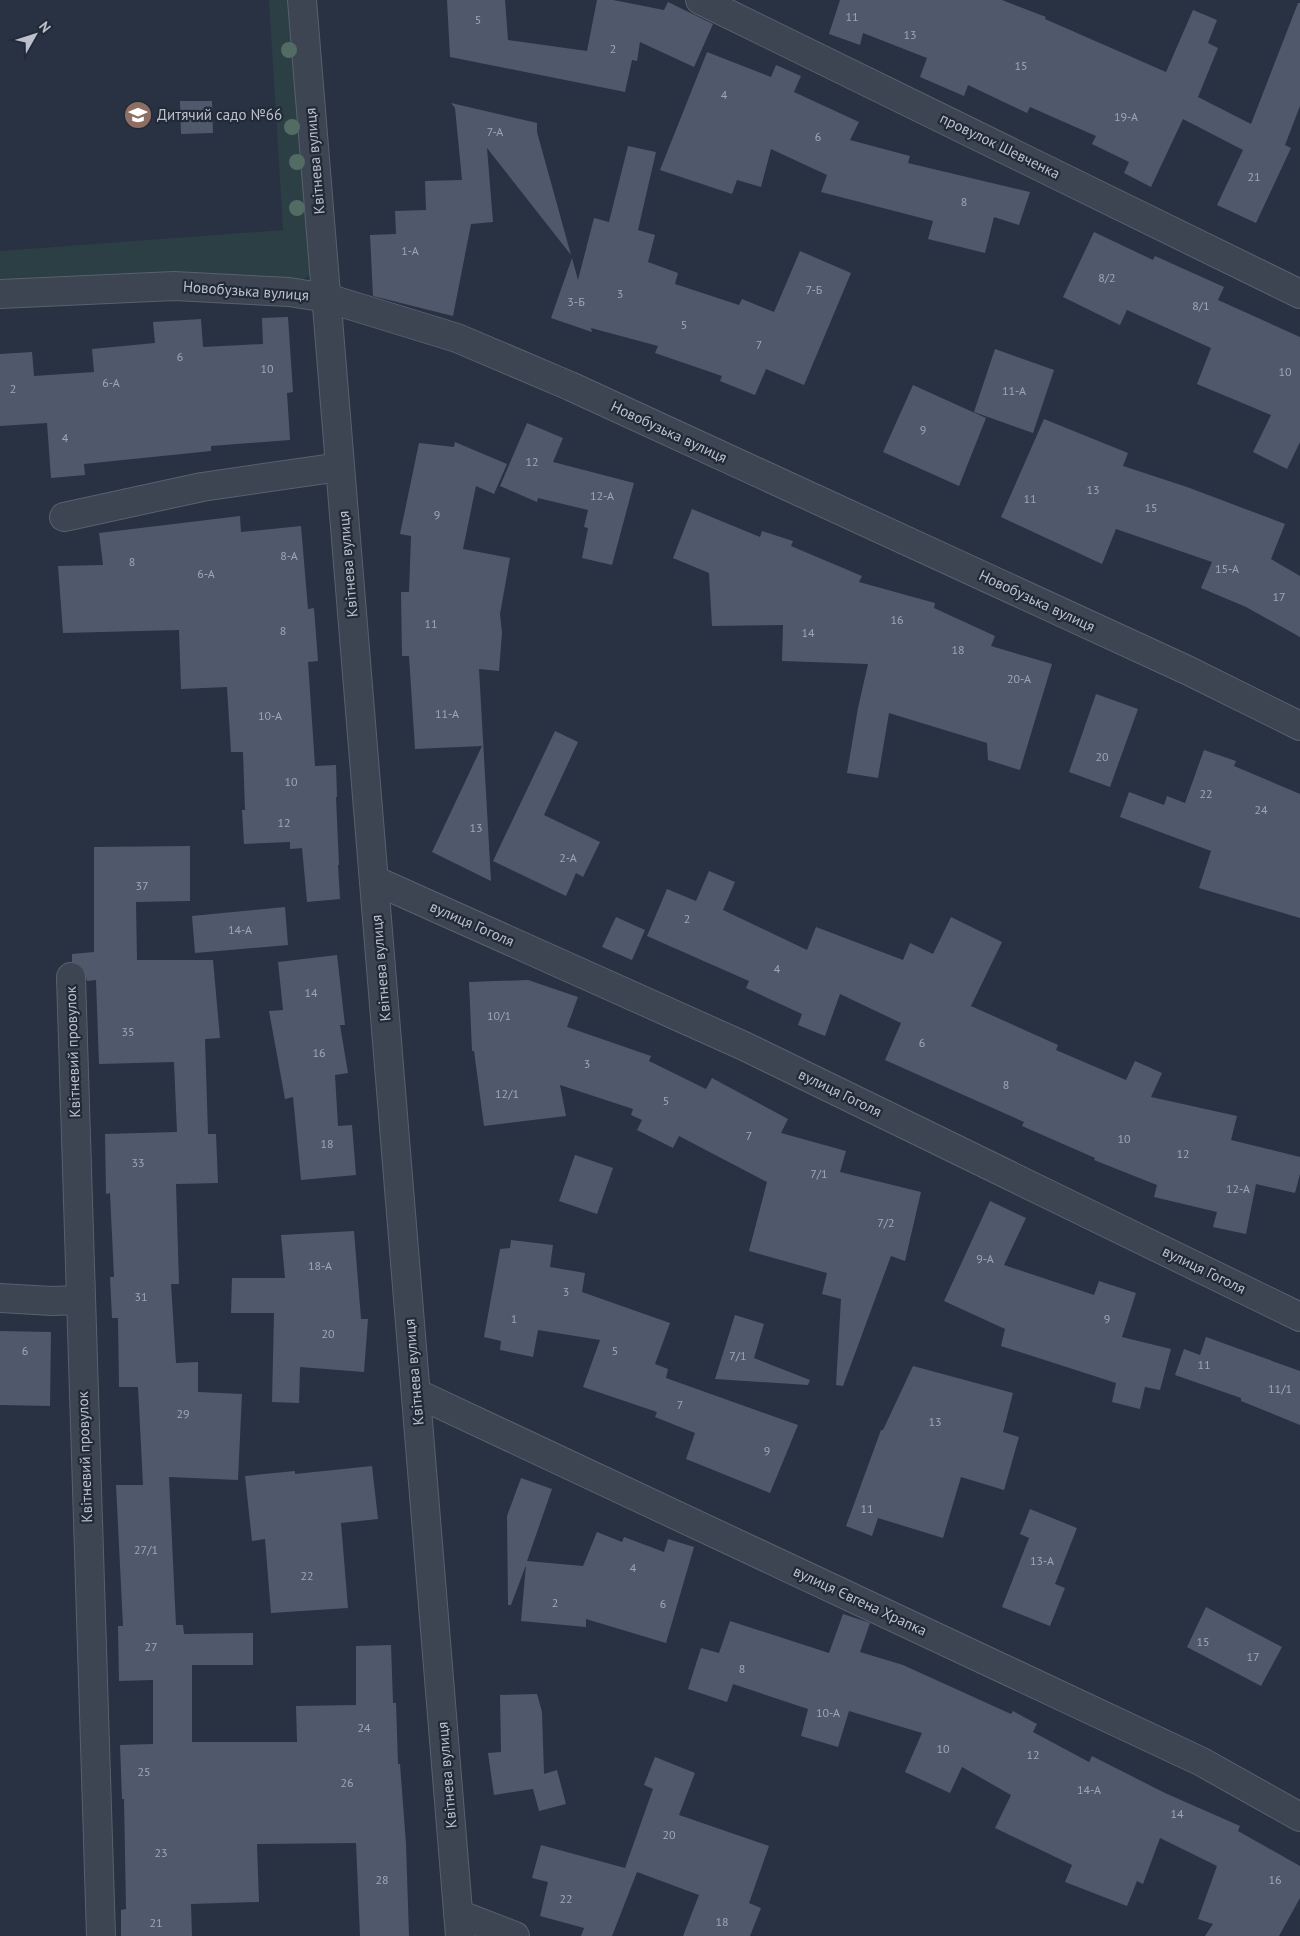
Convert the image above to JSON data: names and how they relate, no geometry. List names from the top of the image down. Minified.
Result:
{"streets":{"street":["провулок Шевченка","Квітнева вулиця","Новобузька вулиця","вулиця Гоголя","Квітневий провулок","вулиця Євгена Храпка"]},"crossings":[["Квітнева вулиця","Новобузька вулиця"],["Квітнева вулиця","вулиця Гоголя"],["Квітнева вулиця","вулиця Євгена Храпка"]],"places":{"school or university":["Дитячий садо №66"]},"house_numbers":["11","5","13","2","15","4","19-А","7-А","6","21","8","1-А","8/2","7-Б","3","3-Б","8/1","5","7","6","10","10","6-А","2","11-А","9","4","12","13","12-А","11","15","9","8-А","8","15-А","6-А","17","16","11","8","14","18","20-А","11-А","10-А","20","10","22","24","12","13","2-А","37","2","14-А","4","14","10/1","35","6","16","3","8","12/1","5","7","10","18","12","33","7/1","12-А","7/2","9-А","18-А","3","31","1","9","20","6","5","7/1","11","11/1","7","29","13","9","11","27/1","13-А","4","22","2","6","15","27","17","8","10-А","24","10","12","25","26","14-А","14","20","23","28","16","22","18","21"],"north":"top right"}
